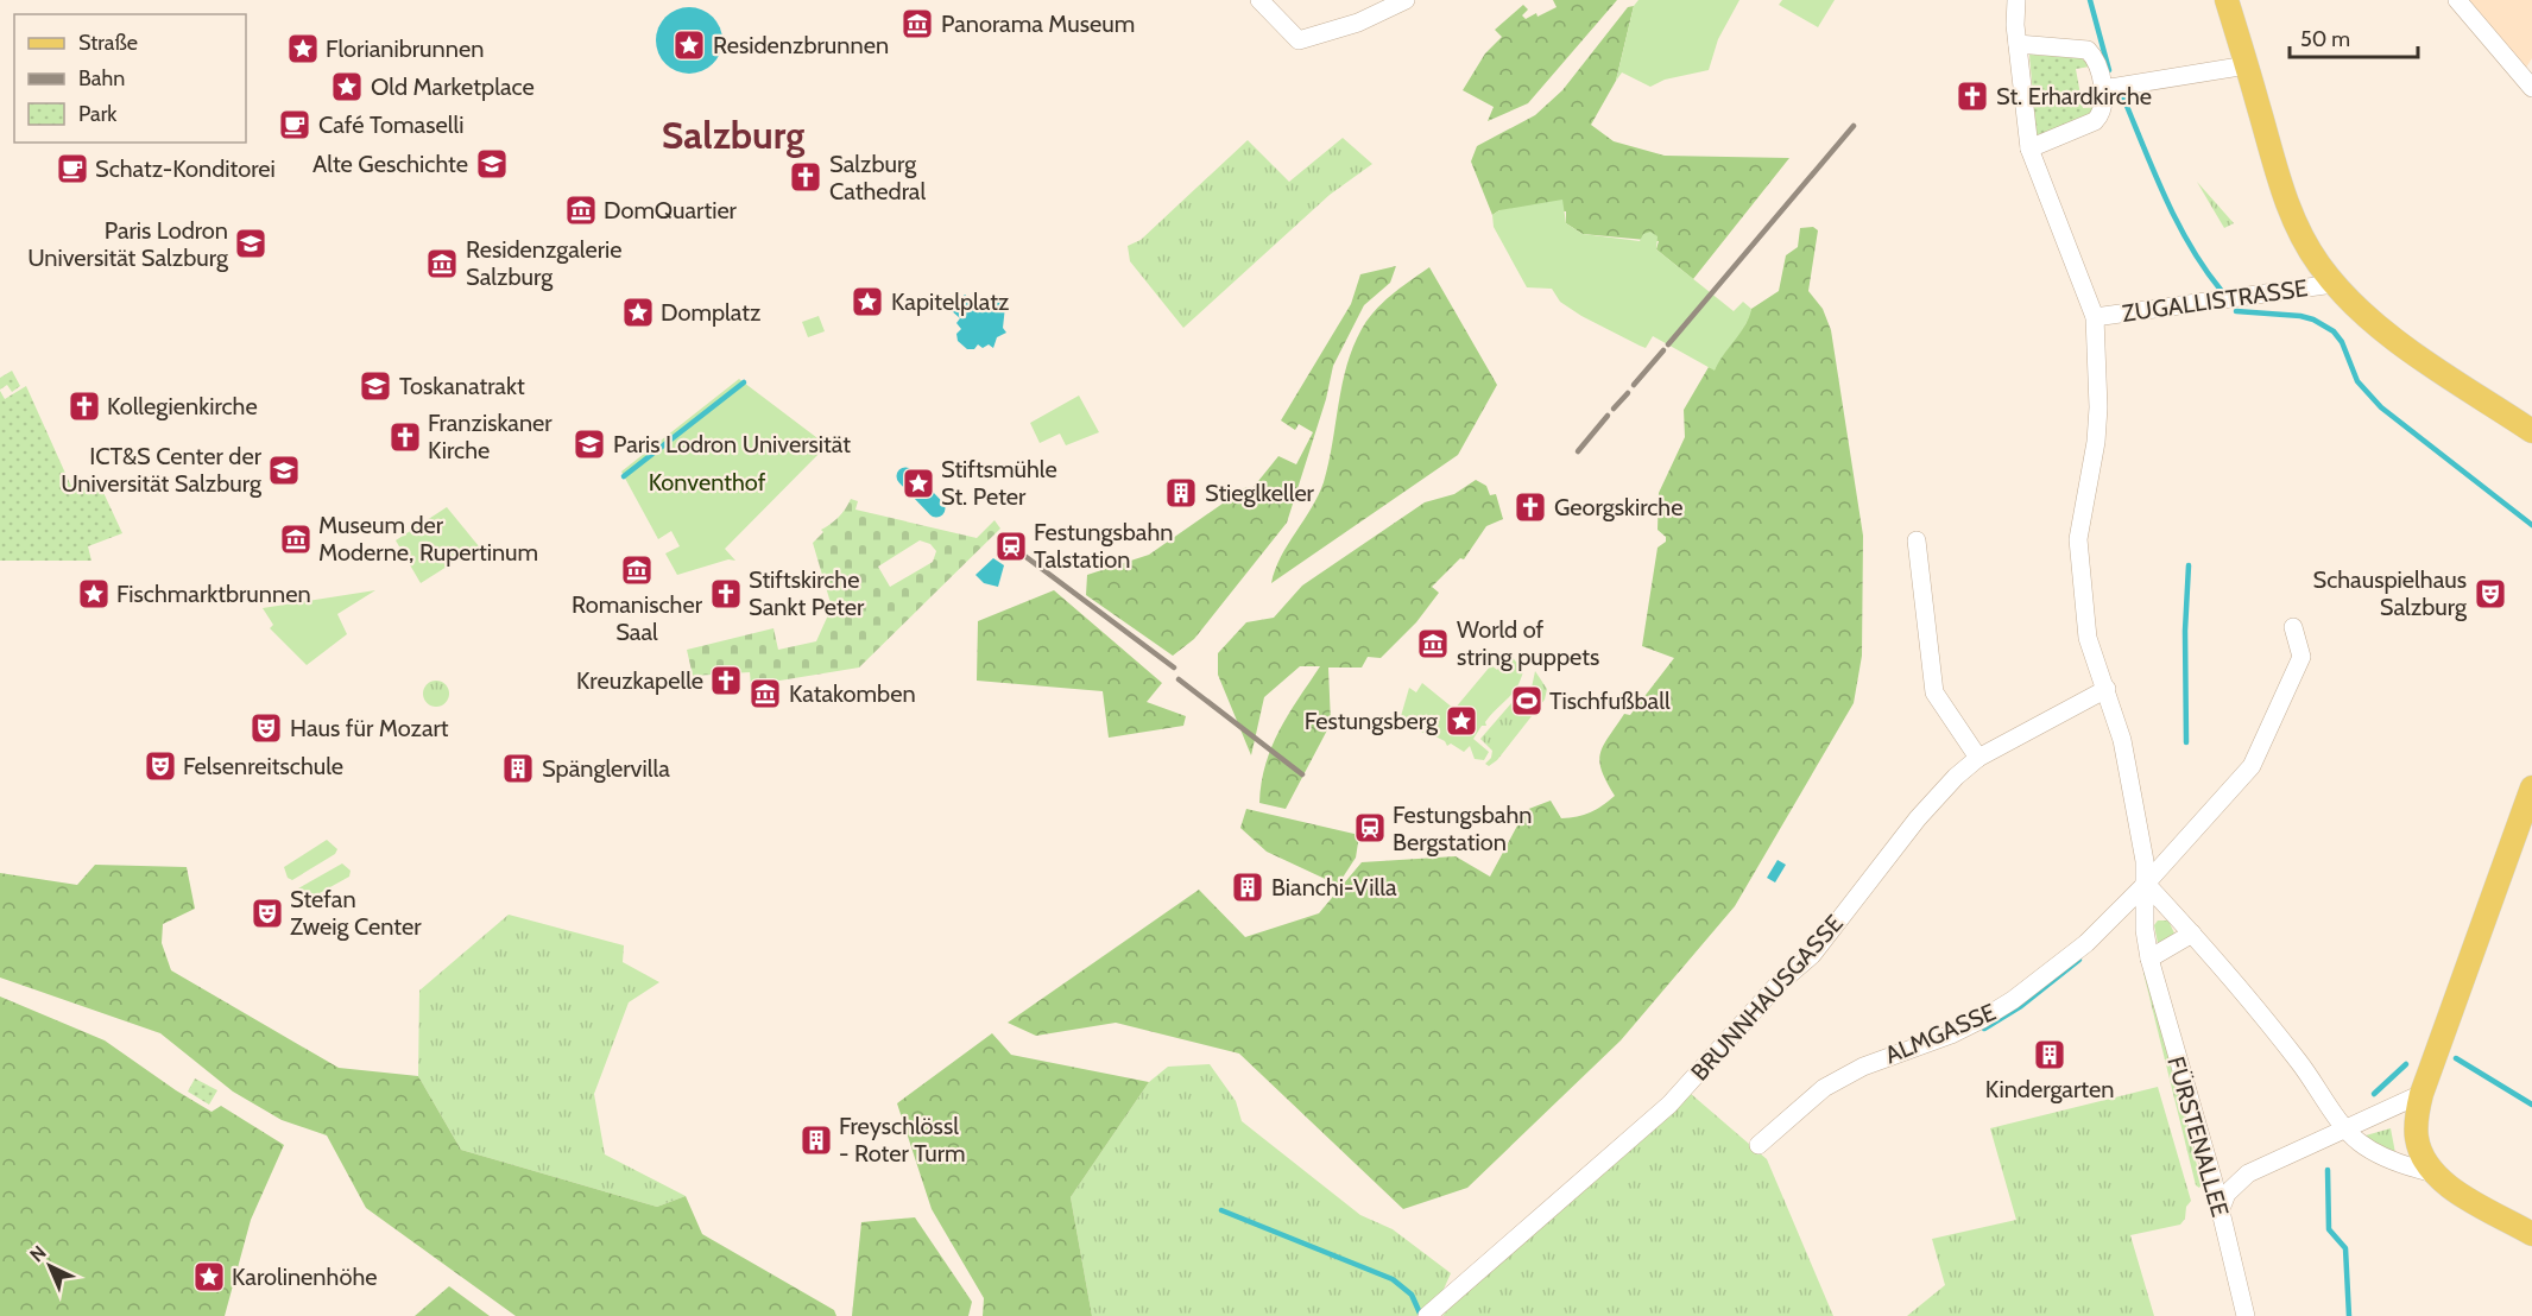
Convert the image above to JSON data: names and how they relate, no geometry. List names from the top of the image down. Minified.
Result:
{"streets":{"street":["ZUGALLISTRASSE","BRUNNHAUSGASSE","ALMGASSE","FÜRSTENALLEE"]},"crossings":[["ZUGALLISTRASSE","FÜRSTENALLEE"],["BRUNNHAUSGASSE","FÜRSTENALLEE"],["ALMGASSE","FÜRSTENALLEE"]],"districts":["Salzburg"],"parks":["Konventhof"],"places":{"museum":["Panorama Museum","DomQuartier","Residenzgalerie Salzburg","Museum der Moderne, Rupertinum","Romanischer Saal","World of string puppets","Katakomben"],"place":["Residenzbrunnen","Florianibrunnen","Old Marketplace","Kapitelplatz","Domplatz","Stiftsmühle St. Peter","Fischmarktbrunnen","Festungsberg","Karolinenhöhe"],"church":["St. Erhardkirche","Salzburg Cathedral","Kollegienkirche","Franziskaner Kirche","Georgskirche","Stiftskirche Sankt Peter","Kreuzkapelle"],"cafe":["Café Tomaselli","Schatz-Konditorei"],"school or university":["Alte Geschichte","Paris Lodron Universität Salzburg","Toskanatrakt","Paris Lodron Universität","ICT&S Center der Universität Salzburg"],"building":["Stieglkeller","Spänglervilla","Bianchi-Villa","Kindergarten","Freyschlössl - Roter Turm"],"station":["Festungsbahn Talstation","Festungsbahn Bergstation"],"theatre":["Schauspielhaus Salzburg","Haus für Mozart","Felsenreitschule","Stefan Zweig Center"],"sports":["Tischfußball"]},"legend":["Straße","Bahn","Park"],"scale_bar":"50 m","north":"top left"}
